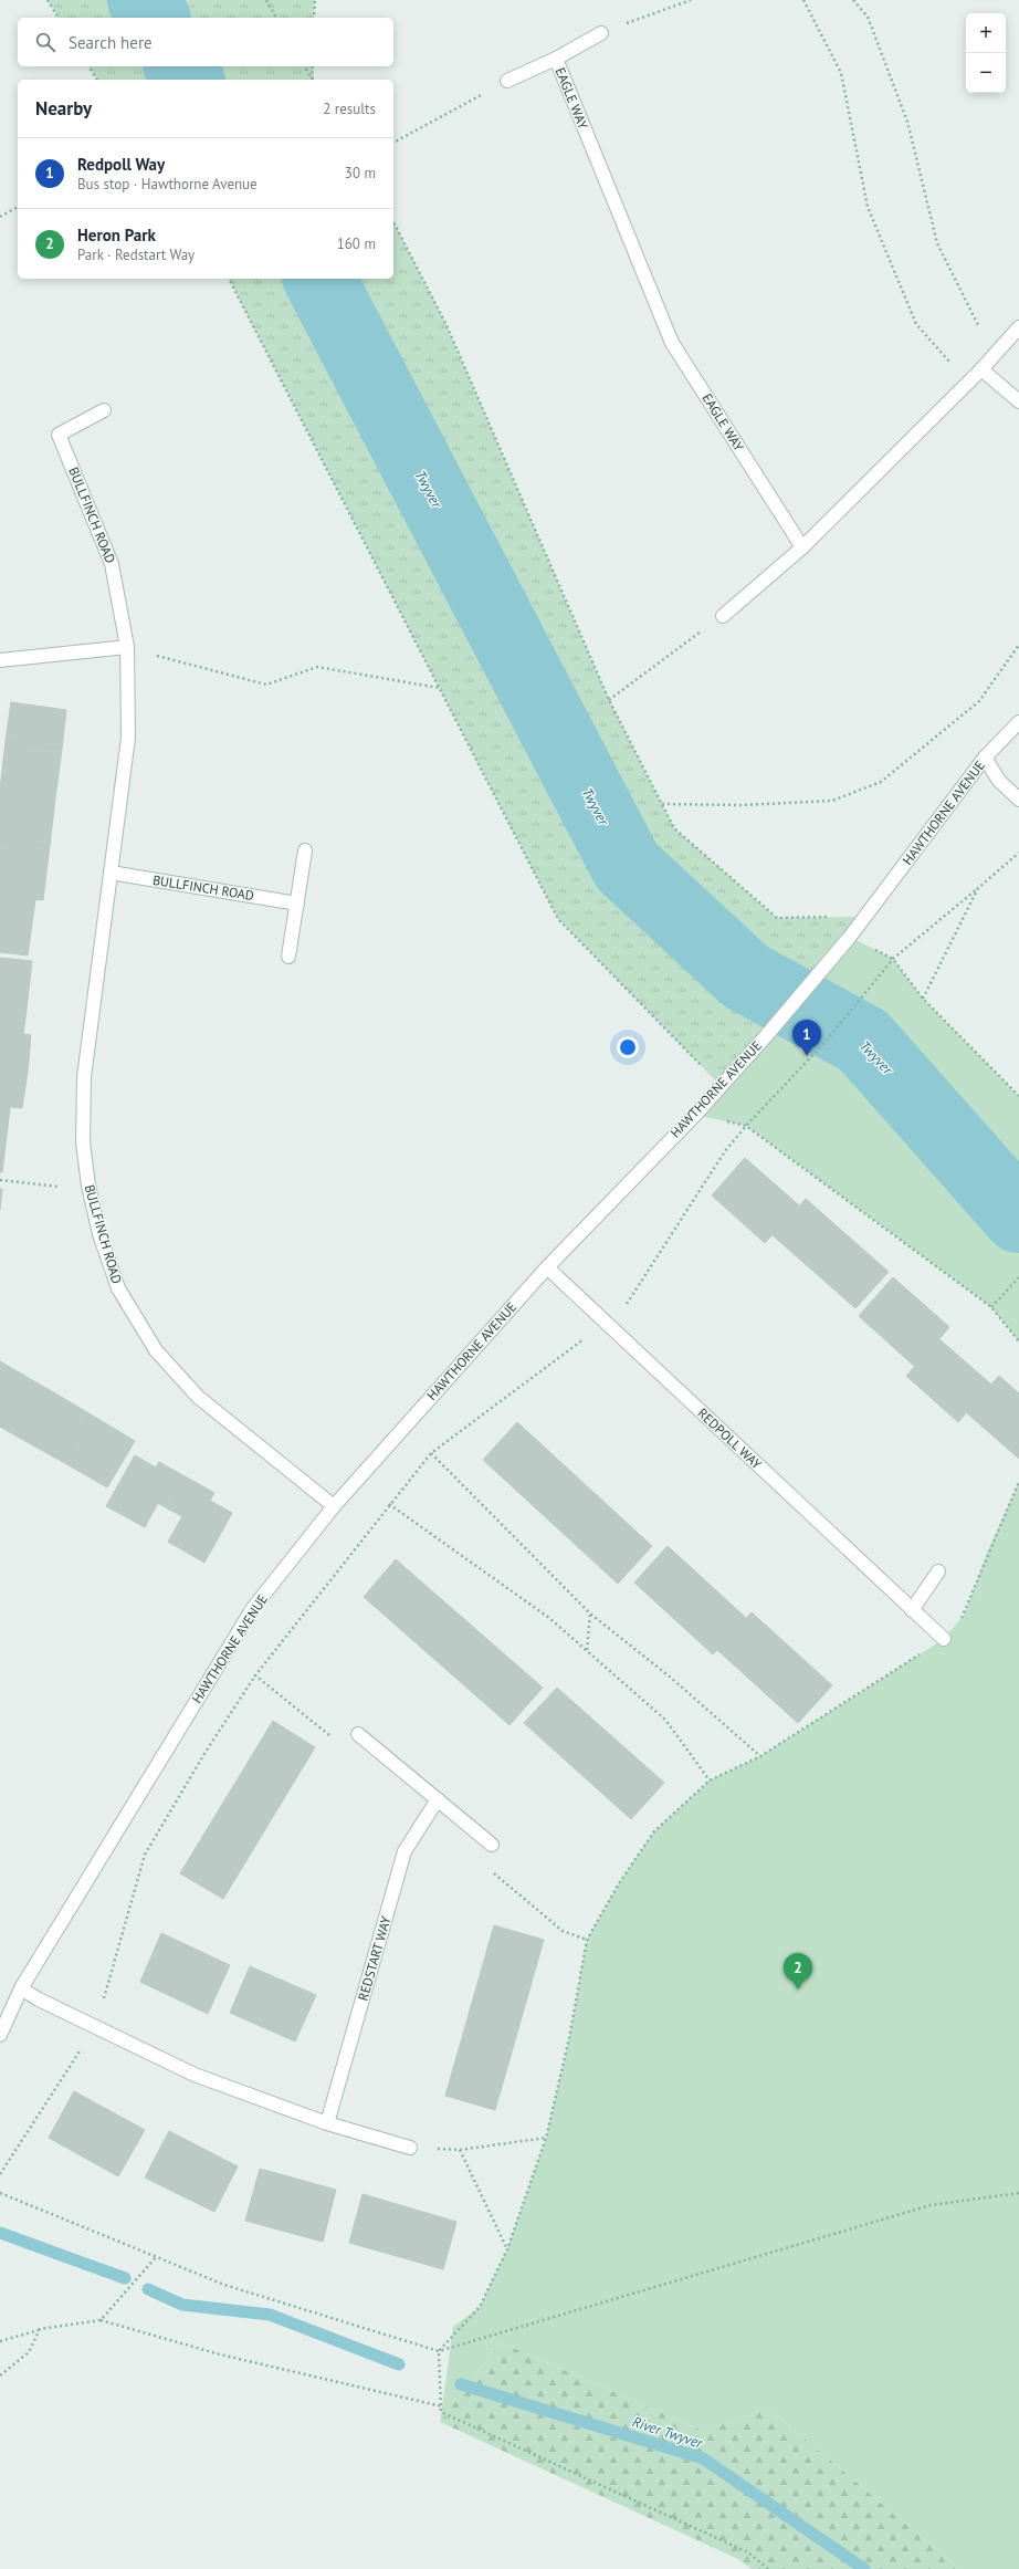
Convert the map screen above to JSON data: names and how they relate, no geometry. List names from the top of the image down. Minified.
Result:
{"streets":{"street":["EAGLE WAY","BULLFINCH ROAD","HAWTHORNE AVENUE","REDPOLL WAY","REDSTART WAY"]},"crossings":[["BULLFINCH ROAD","HAWTHORNE AVENUE"],["HAWTHORNE AVENUE","REDPOLL WAY"]],"water":["Twyver","River Twyver"],"page":{"map_buttons":["+","−"],"search":"Search here","heading":["Nearby","2 results"],"list":[{"mark":"1","name":"Redpoll Way","note":"Bus stop · Hawthorne Avenue","value":"30 m"},{"mark":"2","name":"Heron Park","note":"Park · Redstart Way","value":"160 m"}],"pins":["1","2"]}}
